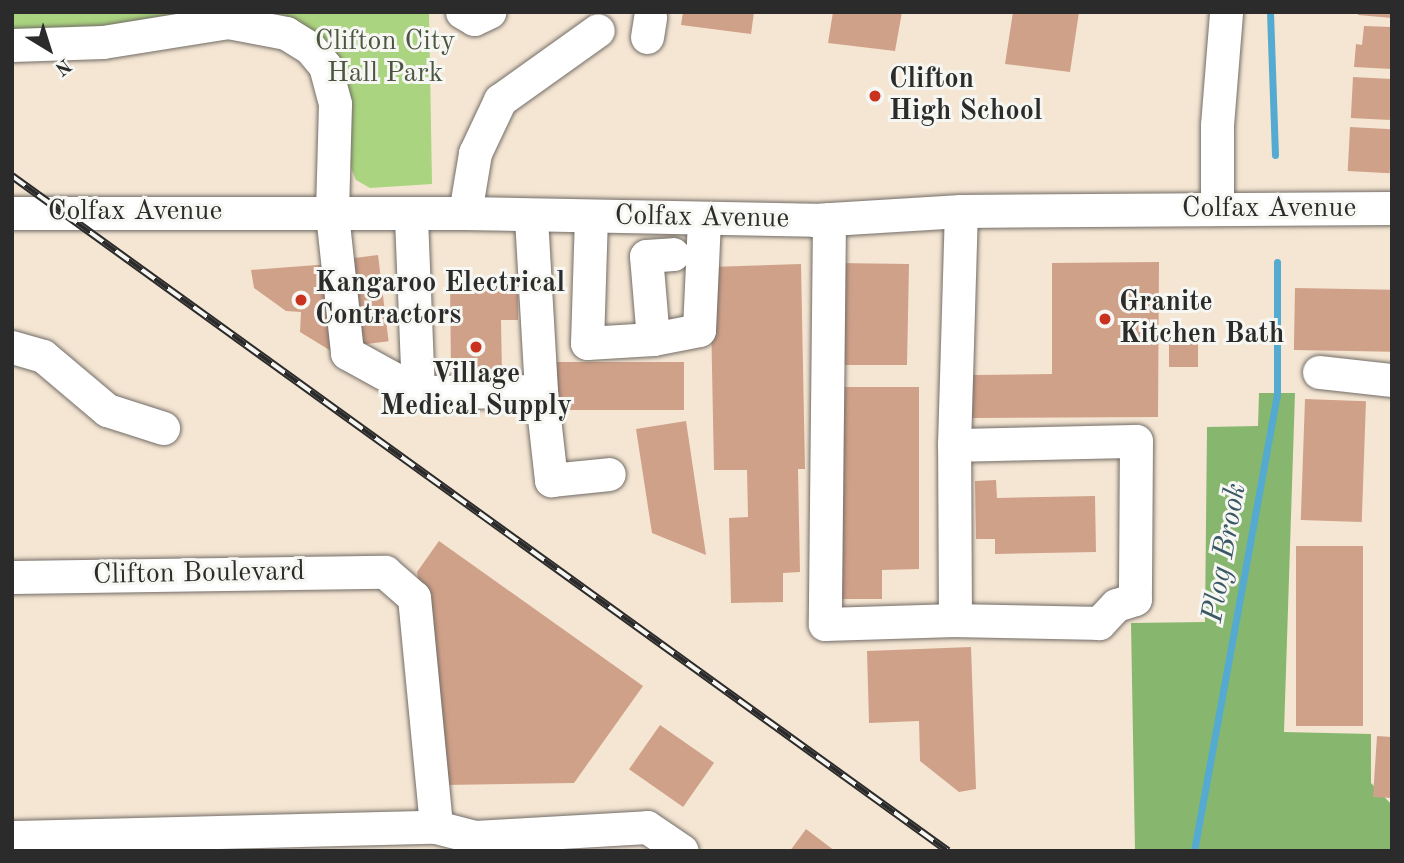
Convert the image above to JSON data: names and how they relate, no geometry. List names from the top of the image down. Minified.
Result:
{"streets":{"street":["Colfax Avenue","Clifton Boulevard"]},"water":["Plog Brook"],"parks":["Clifton City Hall Park"],"places":["Clifton High School","Kangaroo Electrical Contractors","Granite Kitchen Bath","Village Medical Supply"],"north":"bottom right"}
